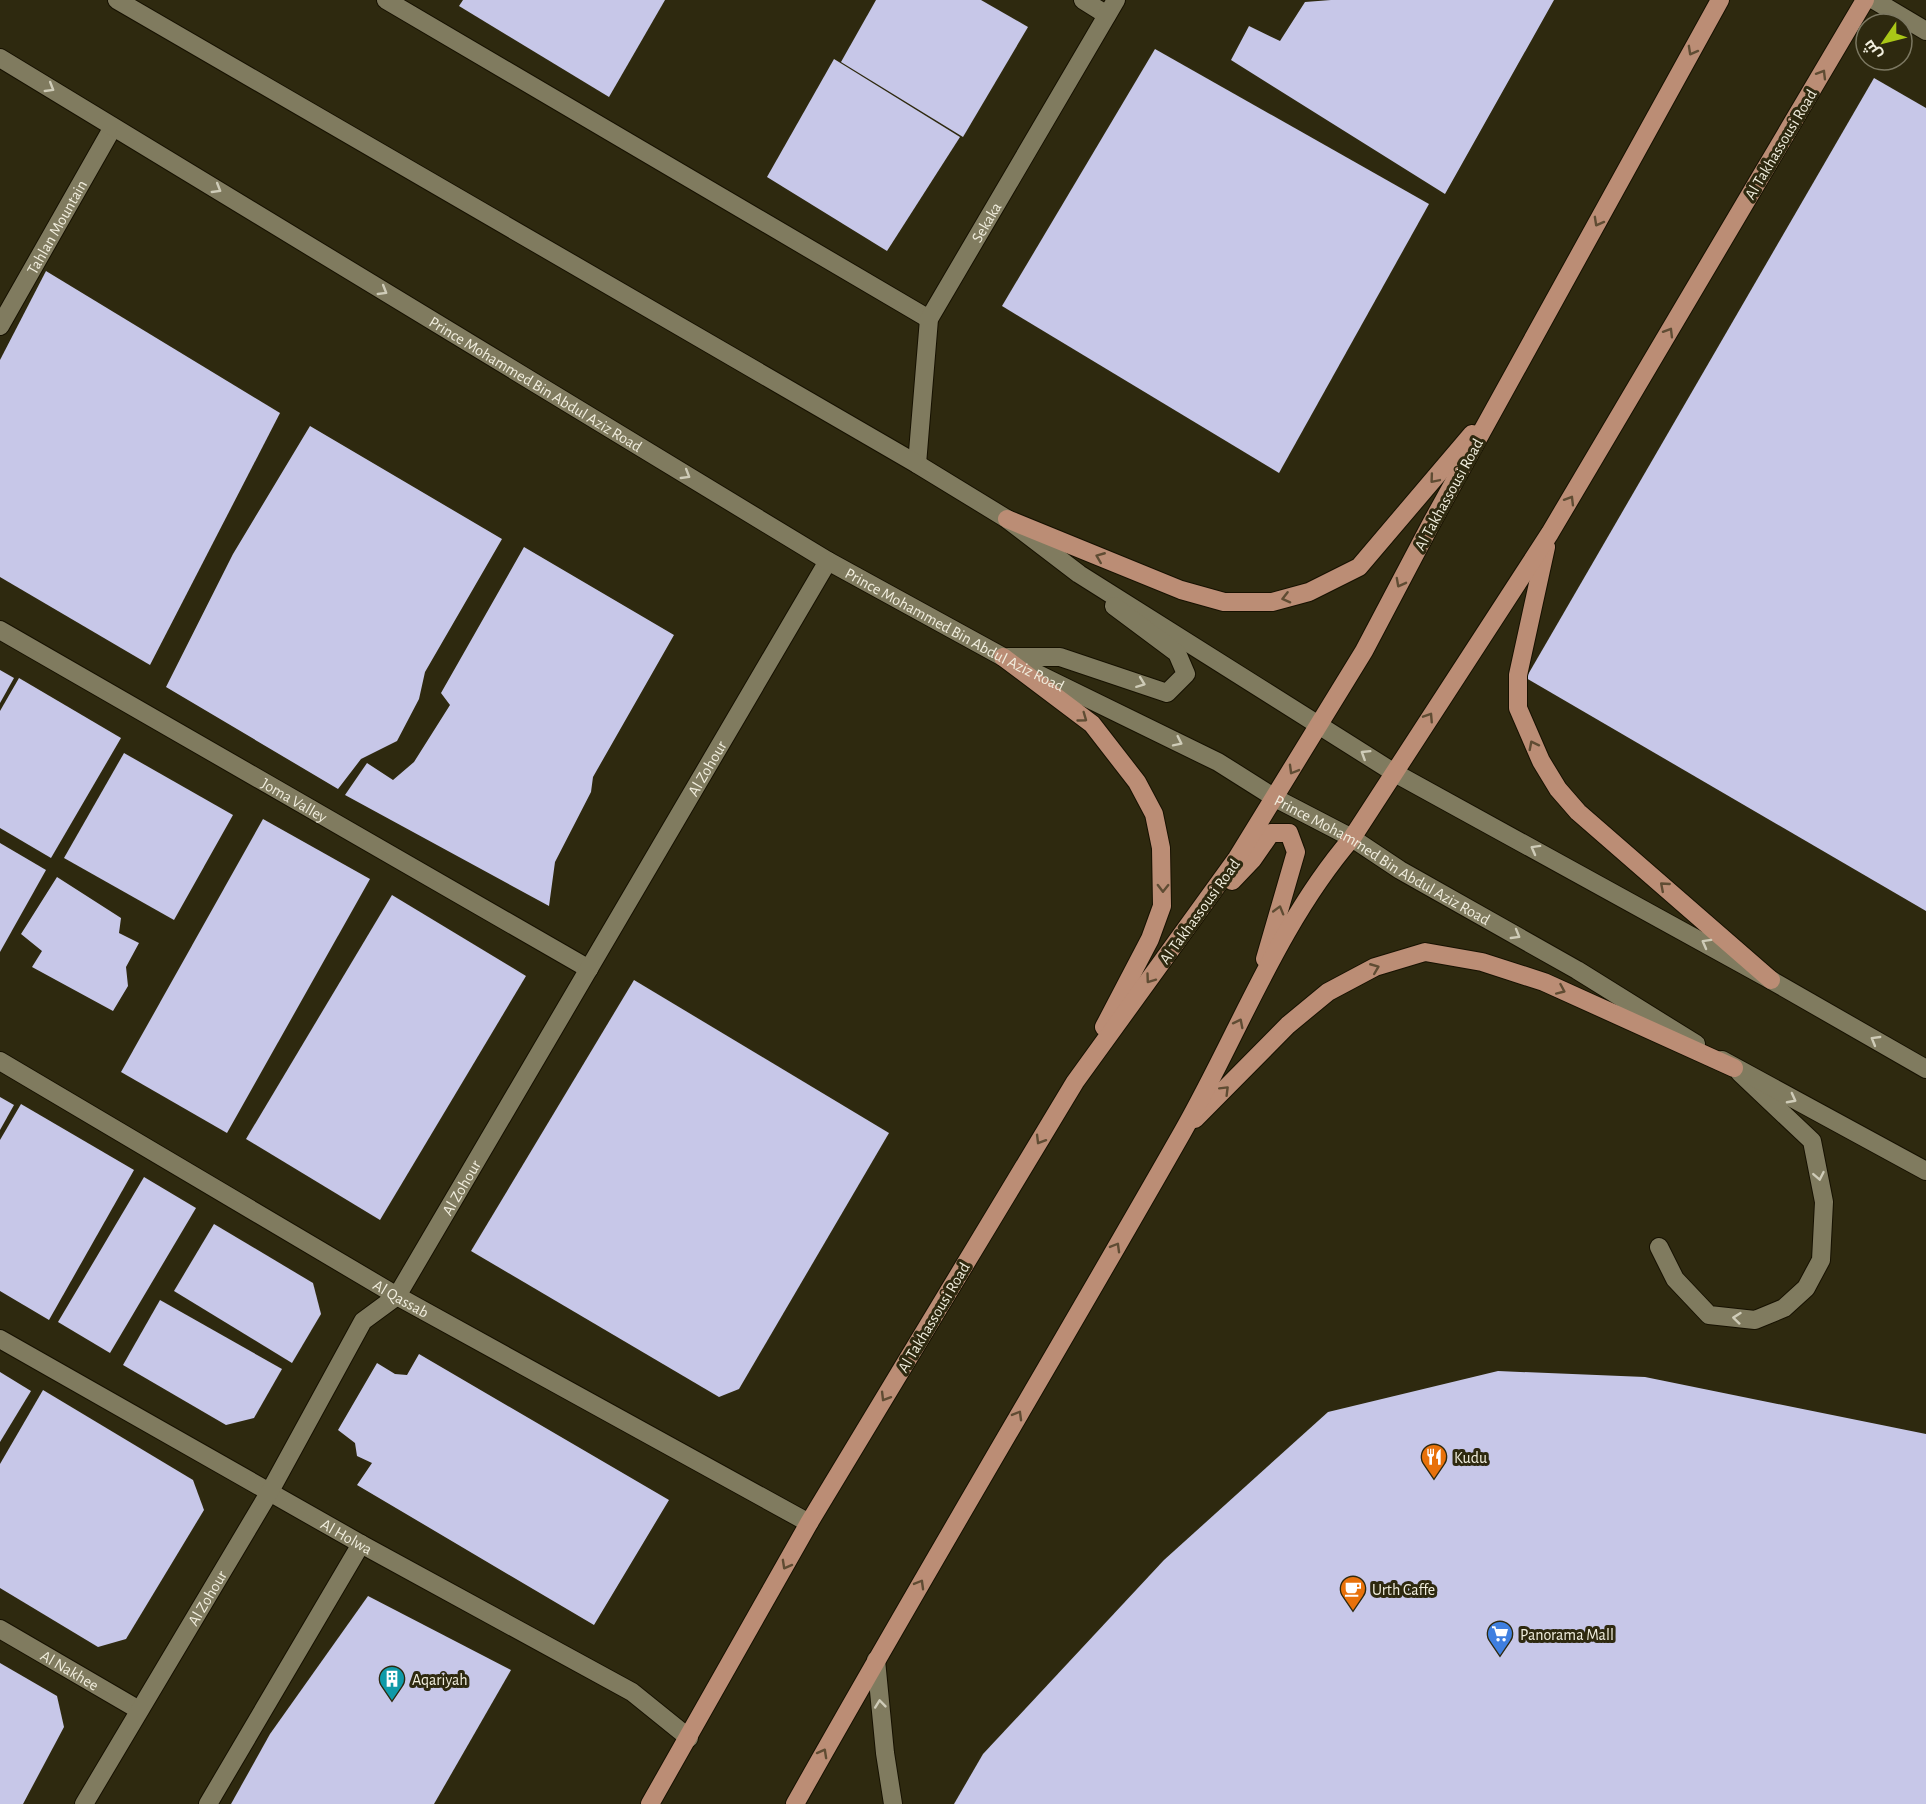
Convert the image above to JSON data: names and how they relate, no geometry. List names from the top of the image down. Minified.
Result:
{"streets":{"main road":["Al Takhassousi Road"],"street":["Sekaka","Tahlan Mountain","Prince Mohammed Bin Abdul Aziz Road","Al Zohour","Joma Valley","Al Qassab","Al Holwa","Al Nakhee"]},"crossings":[["Al Takhassousi Road","Prince Mohammed Bin Abdul Aziz Road"],["Al Takhassousi Road","Al Qassab"],["Al Takhassousi Road","Al Holwa"],["Tahlan Mountain","Prince Mohammed Bin Abdul Aziz Road"],["Prince Mohammed Bin Abdul Aziz Road","Al Zohour"],["Al Zohour","Joma Valley"],["Al Zohour","Al Qassab"],["Al Zohour","Al Holwa"],["Al Zohour","Al Nakhee"]],"places":{"restaurant":["Kudu"],"cafe":["Urth Caffe"],"supermarket":["Panorama Mall"],"building":["Aqariyah"]},"north":"bottom left"}
